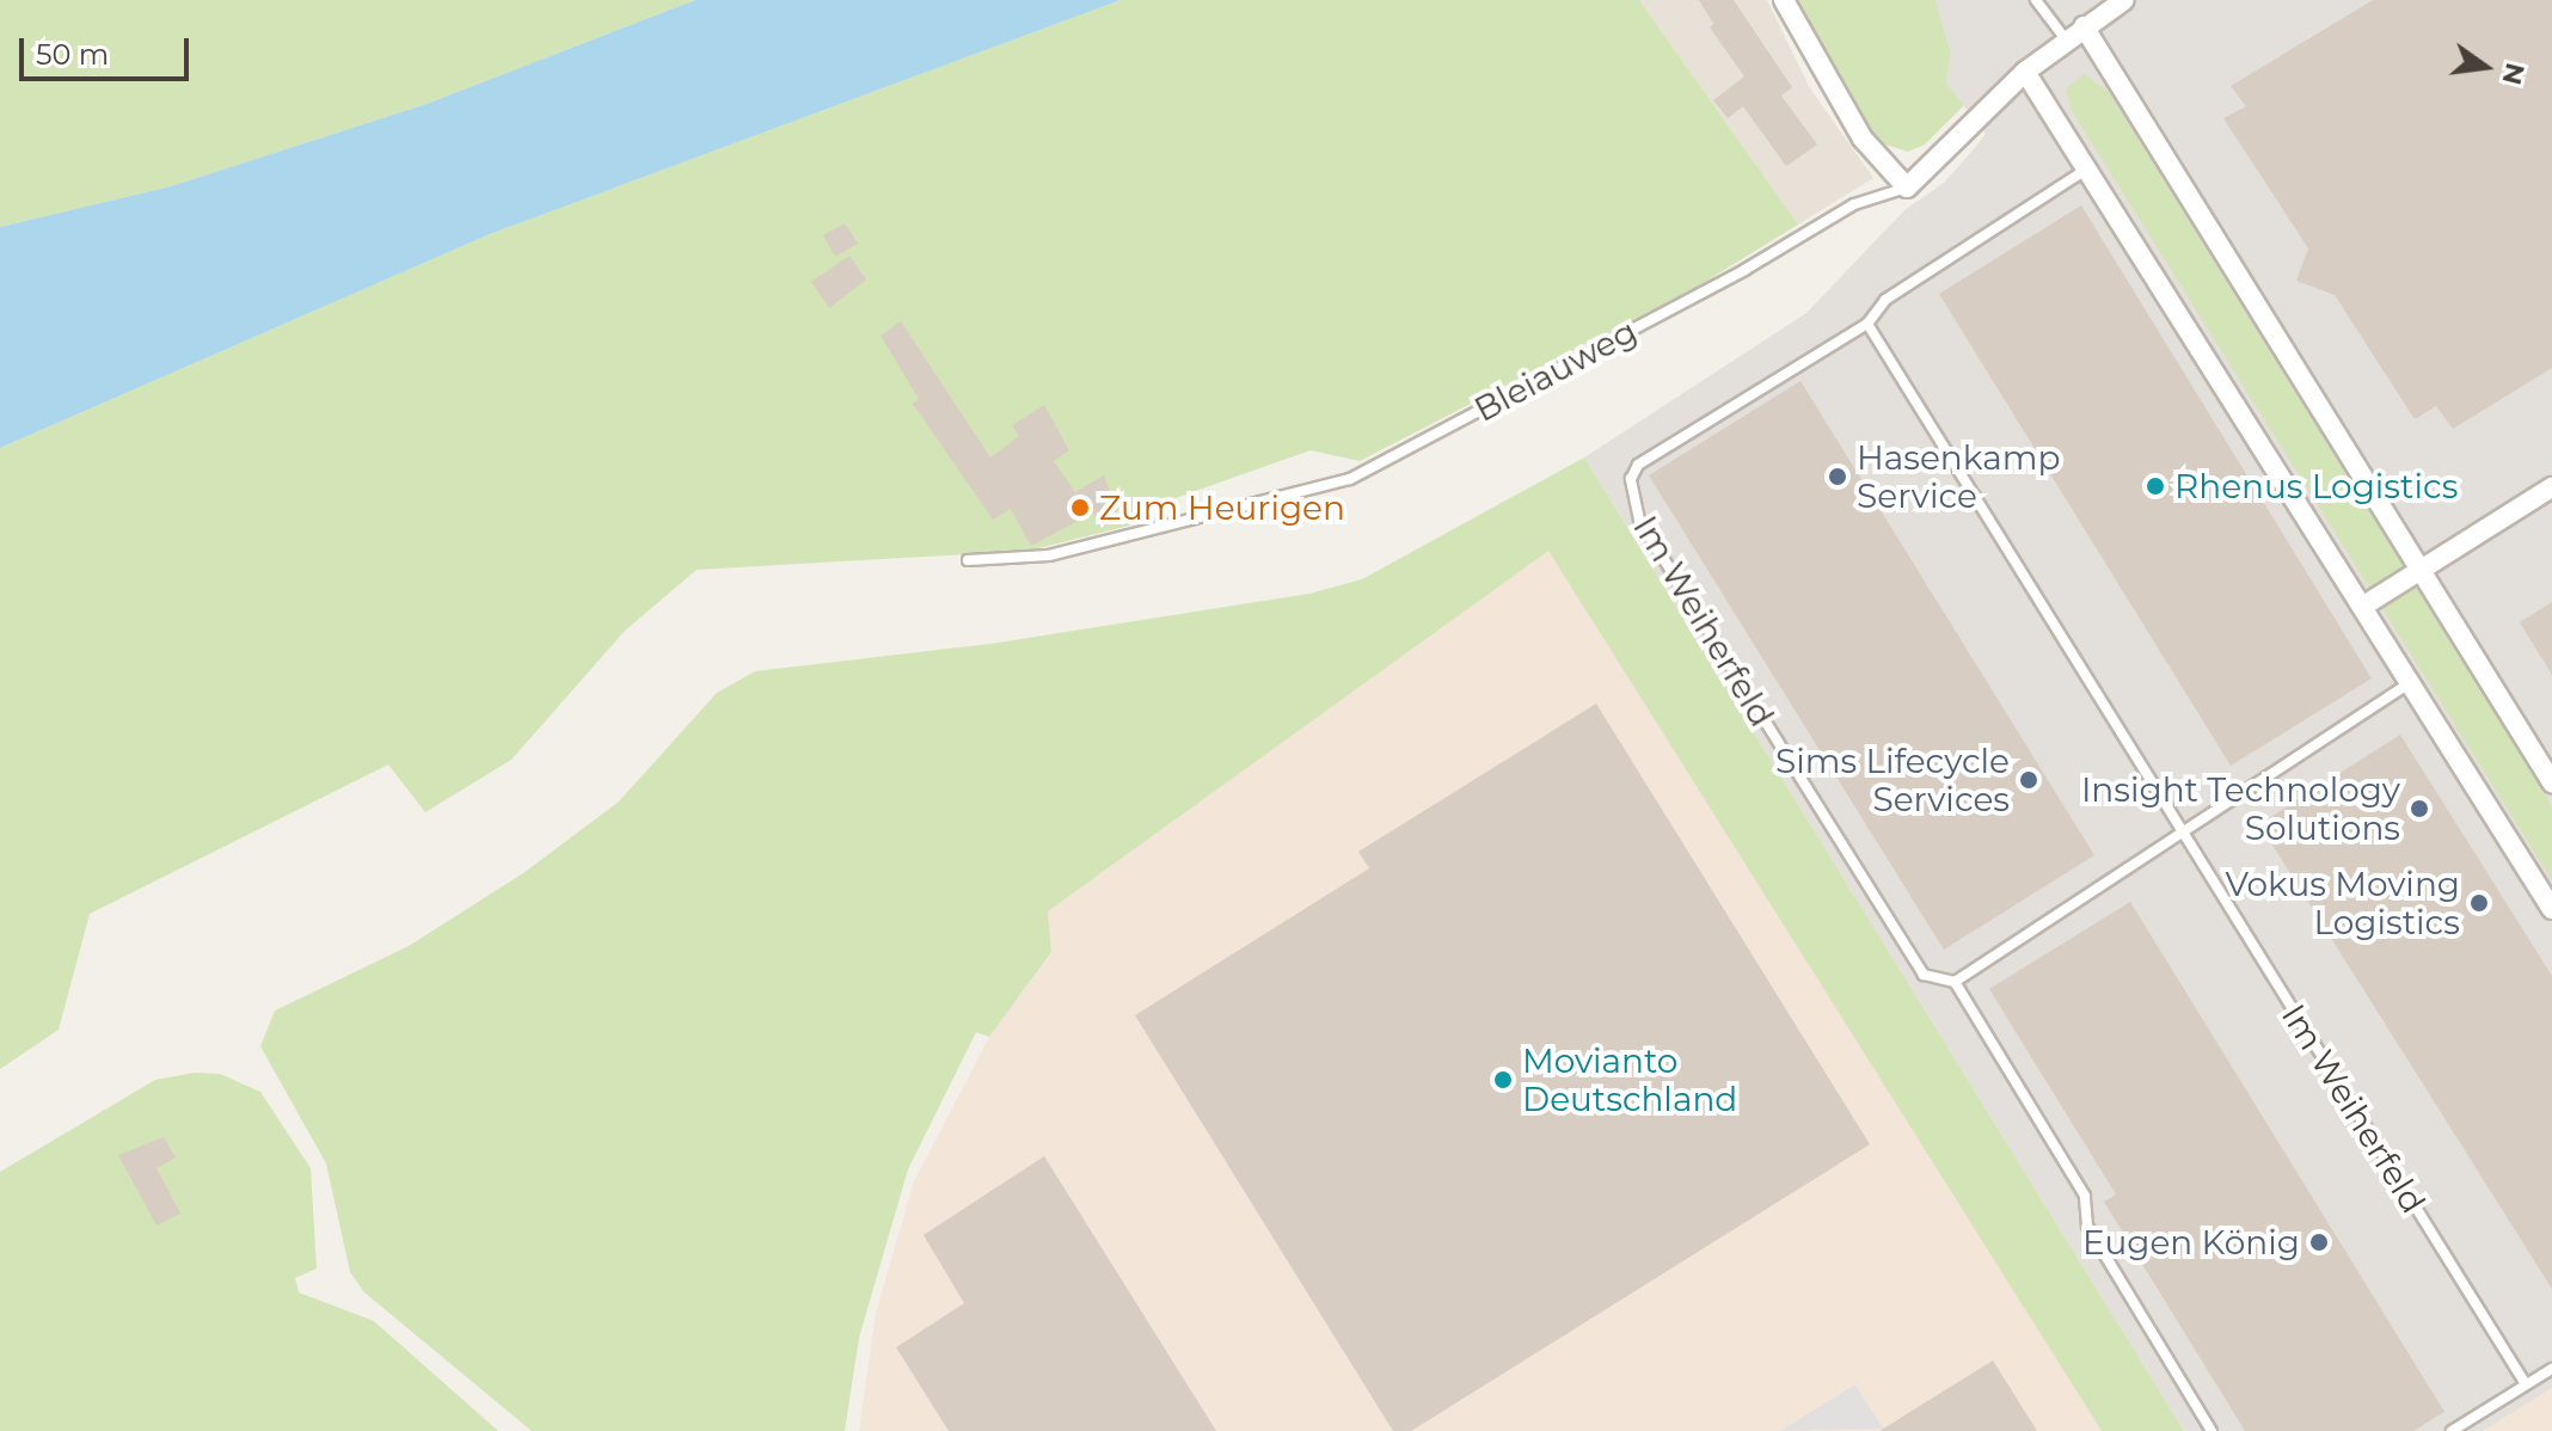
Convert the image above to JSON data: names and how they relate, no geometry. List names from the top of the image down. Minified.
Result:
{"streets":{"lane":["Bleiauweg","Im Weiherfeld"]},"places":["Hasenkamp Service","Rhenus Logistics","Zum Heurigen","Sims Lifecycle Services","Insight Technology Solutions","Vokus Moving Logistics","Movianto Deutschland","Eugen König"],"scale_bar":"50 m","north":"right"}
